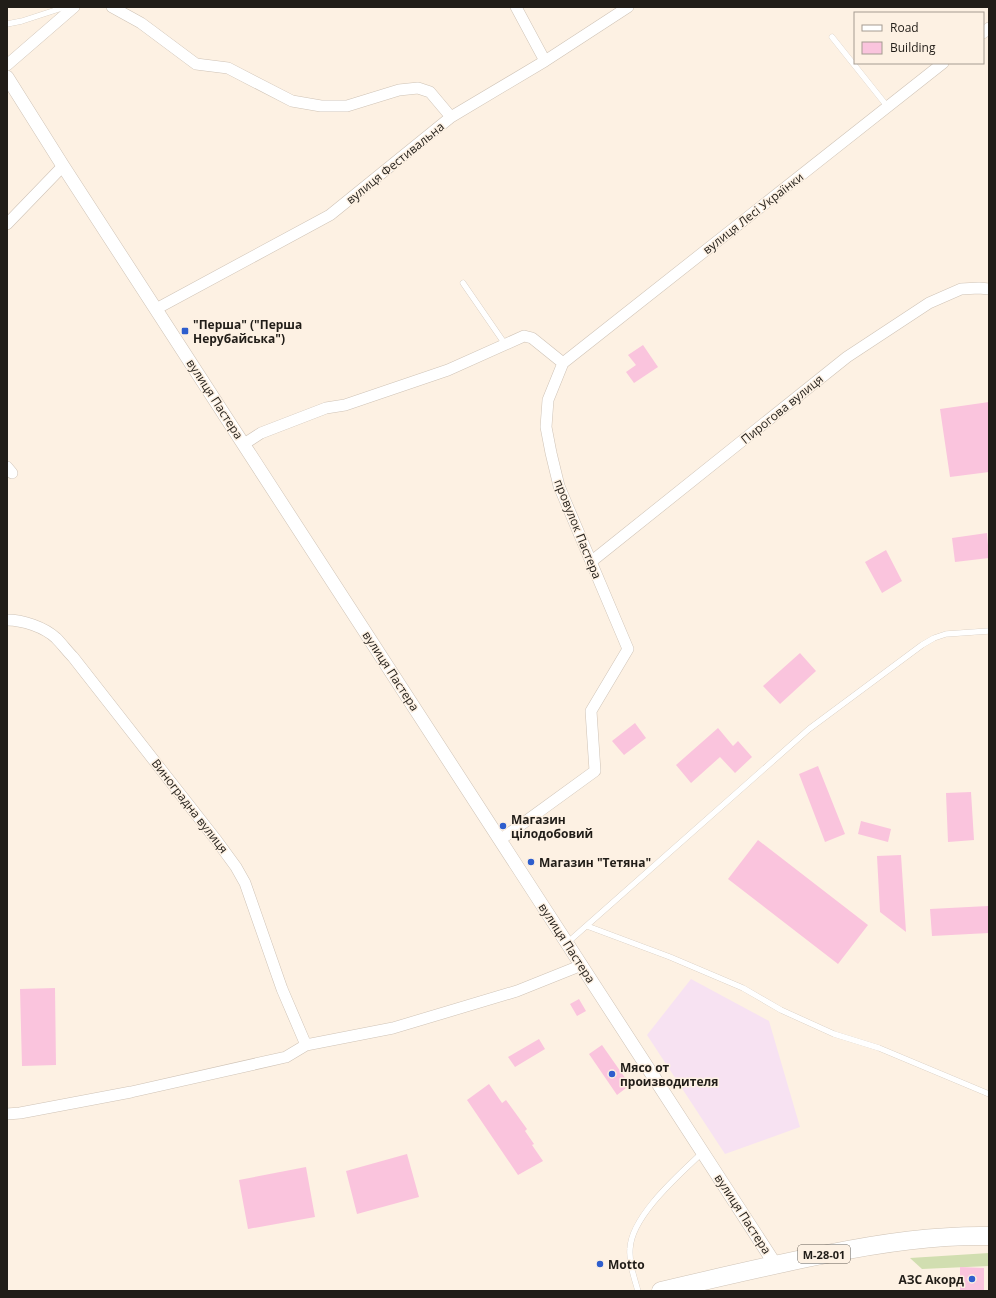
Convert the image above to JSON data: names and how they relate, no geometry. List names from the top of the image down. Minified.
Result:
{"streets":{"highway":["М-28-01"],"street":["вулиця Фестивальна","вулиця Лесі Українки","вулиця Пастера","Пирогова вулиця","провулок Пастера","Виноградна вулиця"]},"crossings":[["вулиця Фестивальна","вулиця Пастера"],["вулиця Лесі Українки","провулок Пастера"],["вулиця Пастера","провулок Пастера"],["вулиця Пастера","М-28-01"],["Пирогова вулиця","провулок Пастера"]],"places":{"transit":["\"Перша\" (\"Перша Нерубайська\")"],"other":["Магазин цілодобовий","Магазин \"Тетяна\"","Мясо от производителя","Motto","АЗС Акорд"]},"legend":["Road","Building"]}
